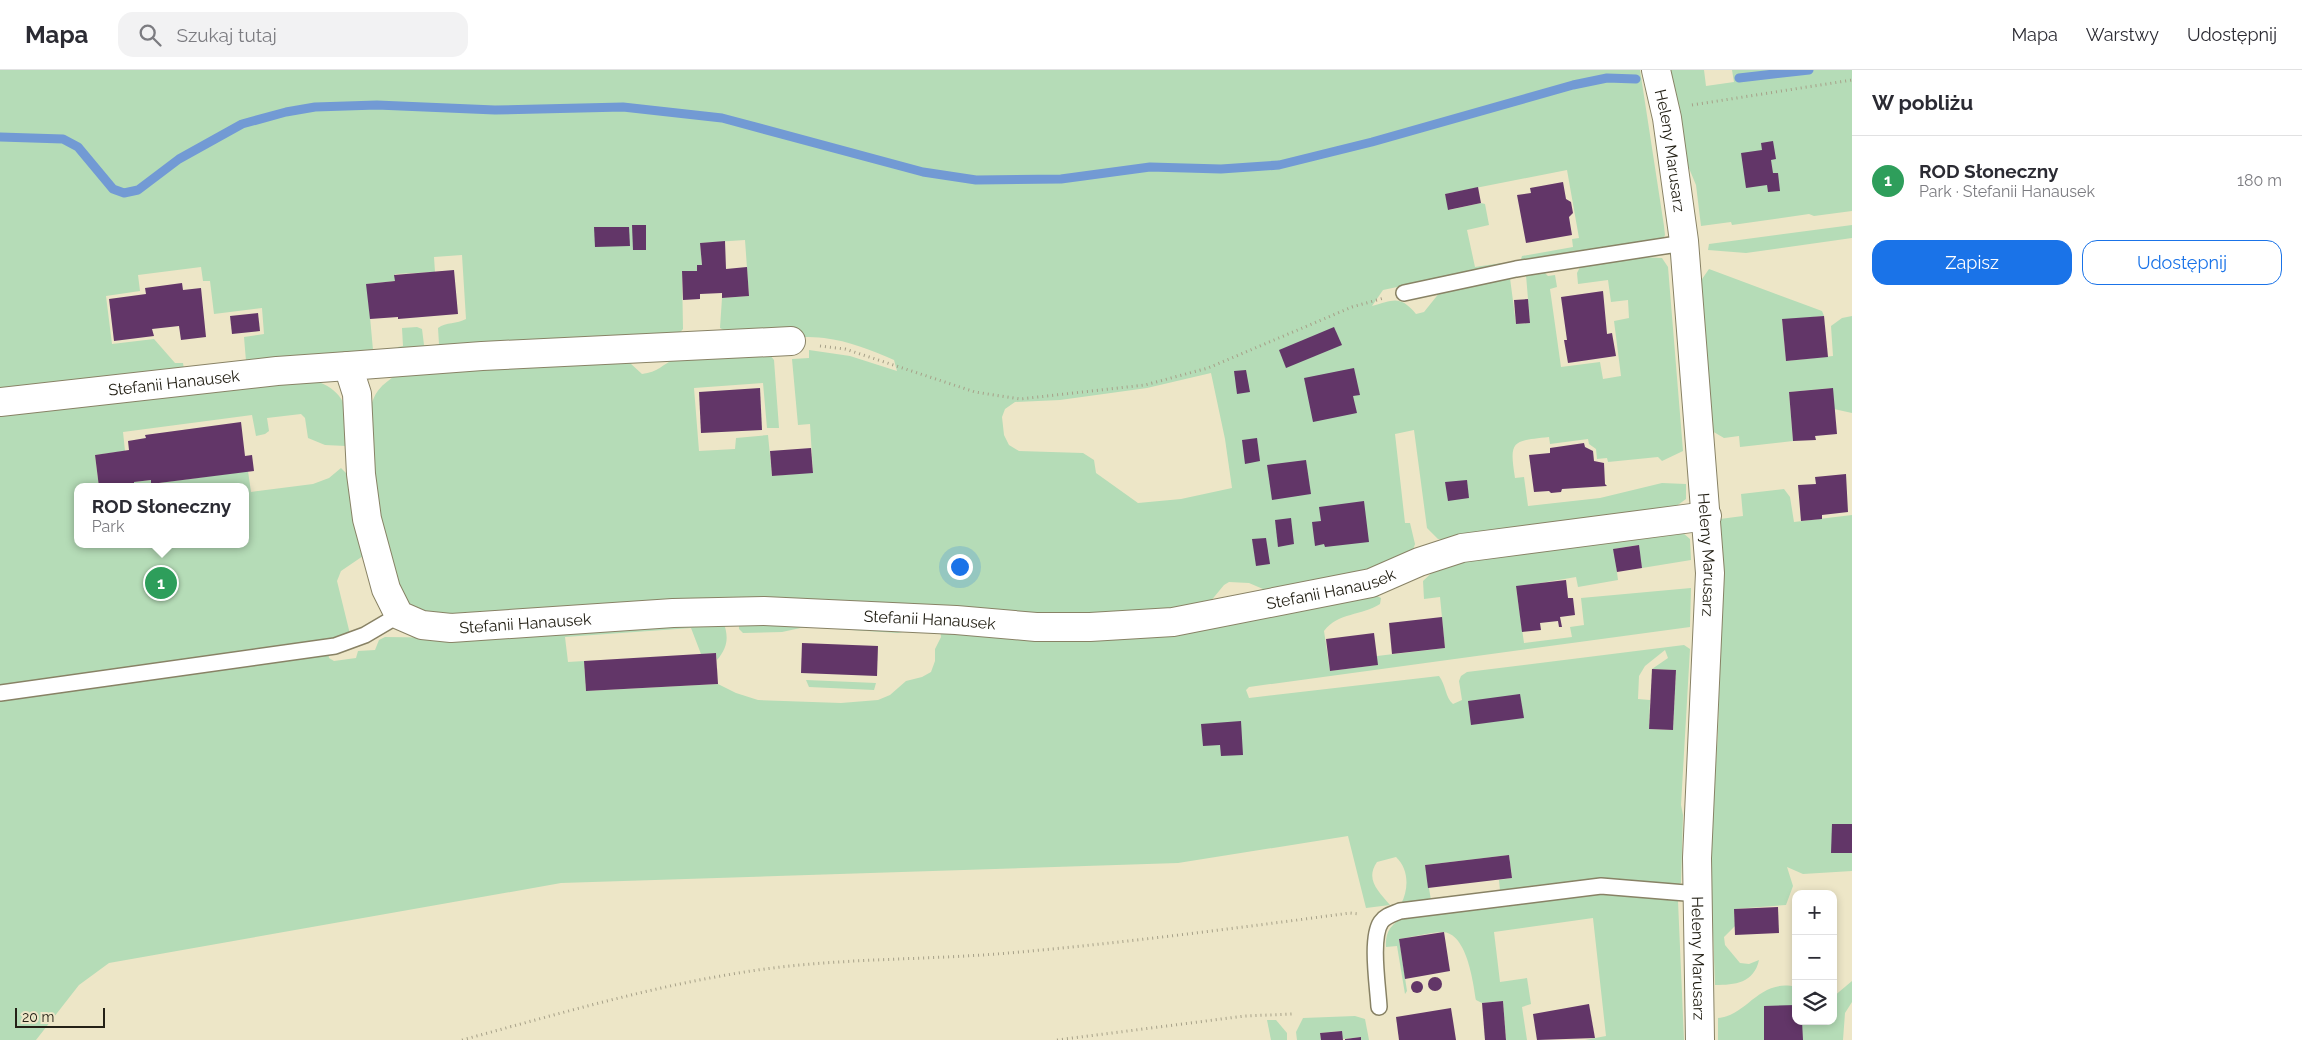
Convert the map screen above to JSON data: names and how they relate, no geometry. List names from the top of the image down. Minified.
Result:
{"streets":{"street":["Heleny Marusarz","Stefanii Hanausek"]},"crossings":[["Heleny Marusarz","Stefanii Hanausek"]],"scale_bar":"20 m","page":{"header":"Mapa","search":"Szukaj tutaj","nav":["Mapa","Warstwy","Udostępnij"],"heading":"W pobliżu","list":[{"mark":"1","name":"ROD Słoneczny","note":"Park · Stefanii Hanausek","value":"180 m"}],"buttons":["Zapisz","Udostępnij"],"popup":["ROD Słoneczny","Park"],"pins":"1","map_buttons":["+","−"],"scale":"20 m"}}
